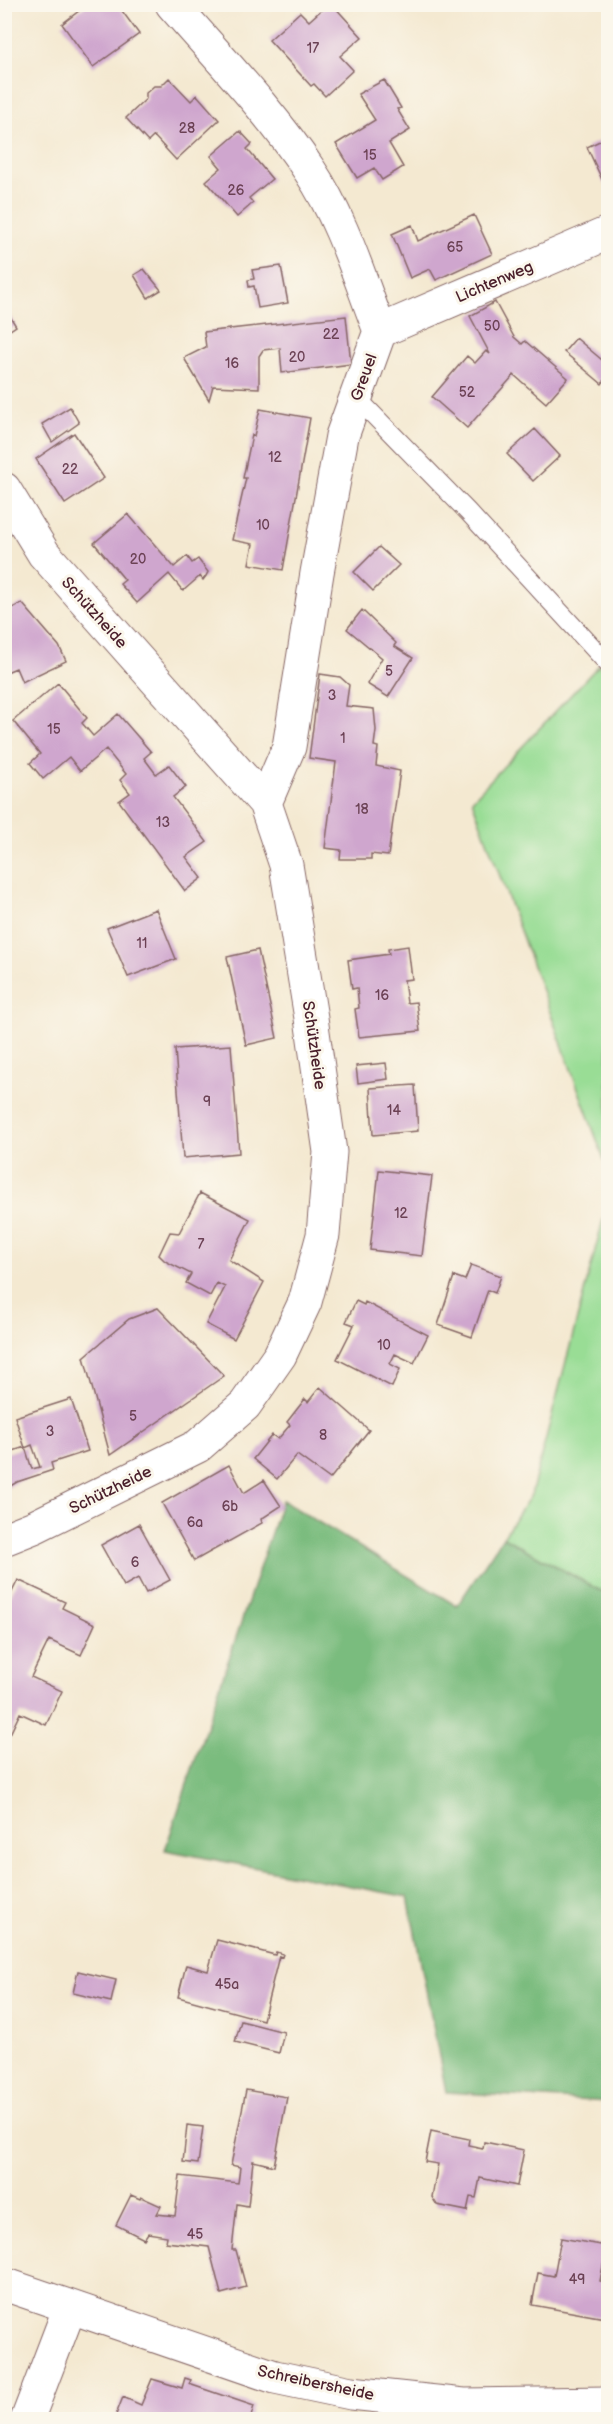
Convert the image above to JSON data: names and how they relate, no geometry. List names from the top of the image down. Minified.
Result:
{"streets":{"street":["Lichtenweg","Greuel","Schützheide","Schreibersheide"]},"crossings":[["Lichtenweg","Greuel"],["Greuel","Schützheide"]],"house_numbers":["17","28","15","26","65","50","22","20","16","52","12","22","10","20","5","3","15","1","18","13","11","16","9","14","12","7","10","5","3","8","6b","6a","6","45a","45","49"]}
